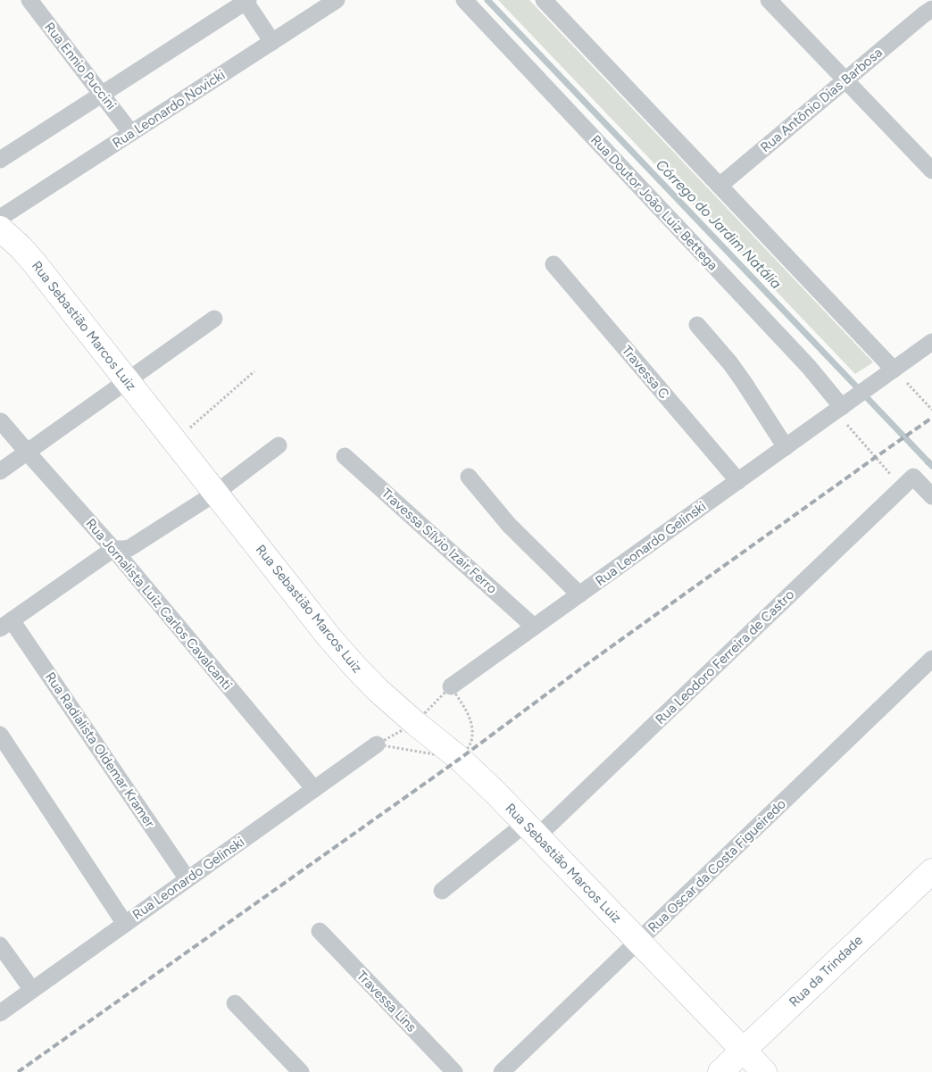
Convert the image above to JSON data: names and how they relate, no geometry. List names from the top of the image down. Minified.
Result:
{"streets":{"main road":["Rua Sebastião Marcos Luiz","Rua da Trindade"],"street":["Rua Ennio Puccini","Rua Antônio Dias Barbosa","Rua Leonardo Novicki","Rua Doutor João Luiz Bettega","Travessa C","Travessa Sílvio Izair Ferro","Rua Leonardo Gelinski","Rua Jornalista Luiz Carlos Cavalcanti","Rua Leodoro Ferreira de Castro","Rua Radialista Oldemar Kramer","Rua Oscar da Costa Figueiredo","Travessa Lins"]},"crossings":[["Rua Ennio Puccini","Rua Leonardo Novicki"],["Rua Doutor João Luiz Bettega","Rua Leonardo Gelinski"],["Rua Sebastião Marcos Luiz","Rua Leodoro Ferreira de Castro"],["Rua Sebastião Marcos Luiz","Rua Oscar da Costa Figueiredo"],["Rua Sebastião Marcos Luiz","Rua da Trindade"],["Travessa C","Rua Leonardo Gelinski"],["Travessa Sílvio Izair Ferro","Rua Leonardo Gelinski"],["Rua Leonardo Gelinski","Rua Jornalista Luiz Carlos Cavalcanti"],["Rua Leonardo Gelinski","Rua Radialista Oldemar Kramer"]],"water":["Córrego do Jardim Natália"]}
